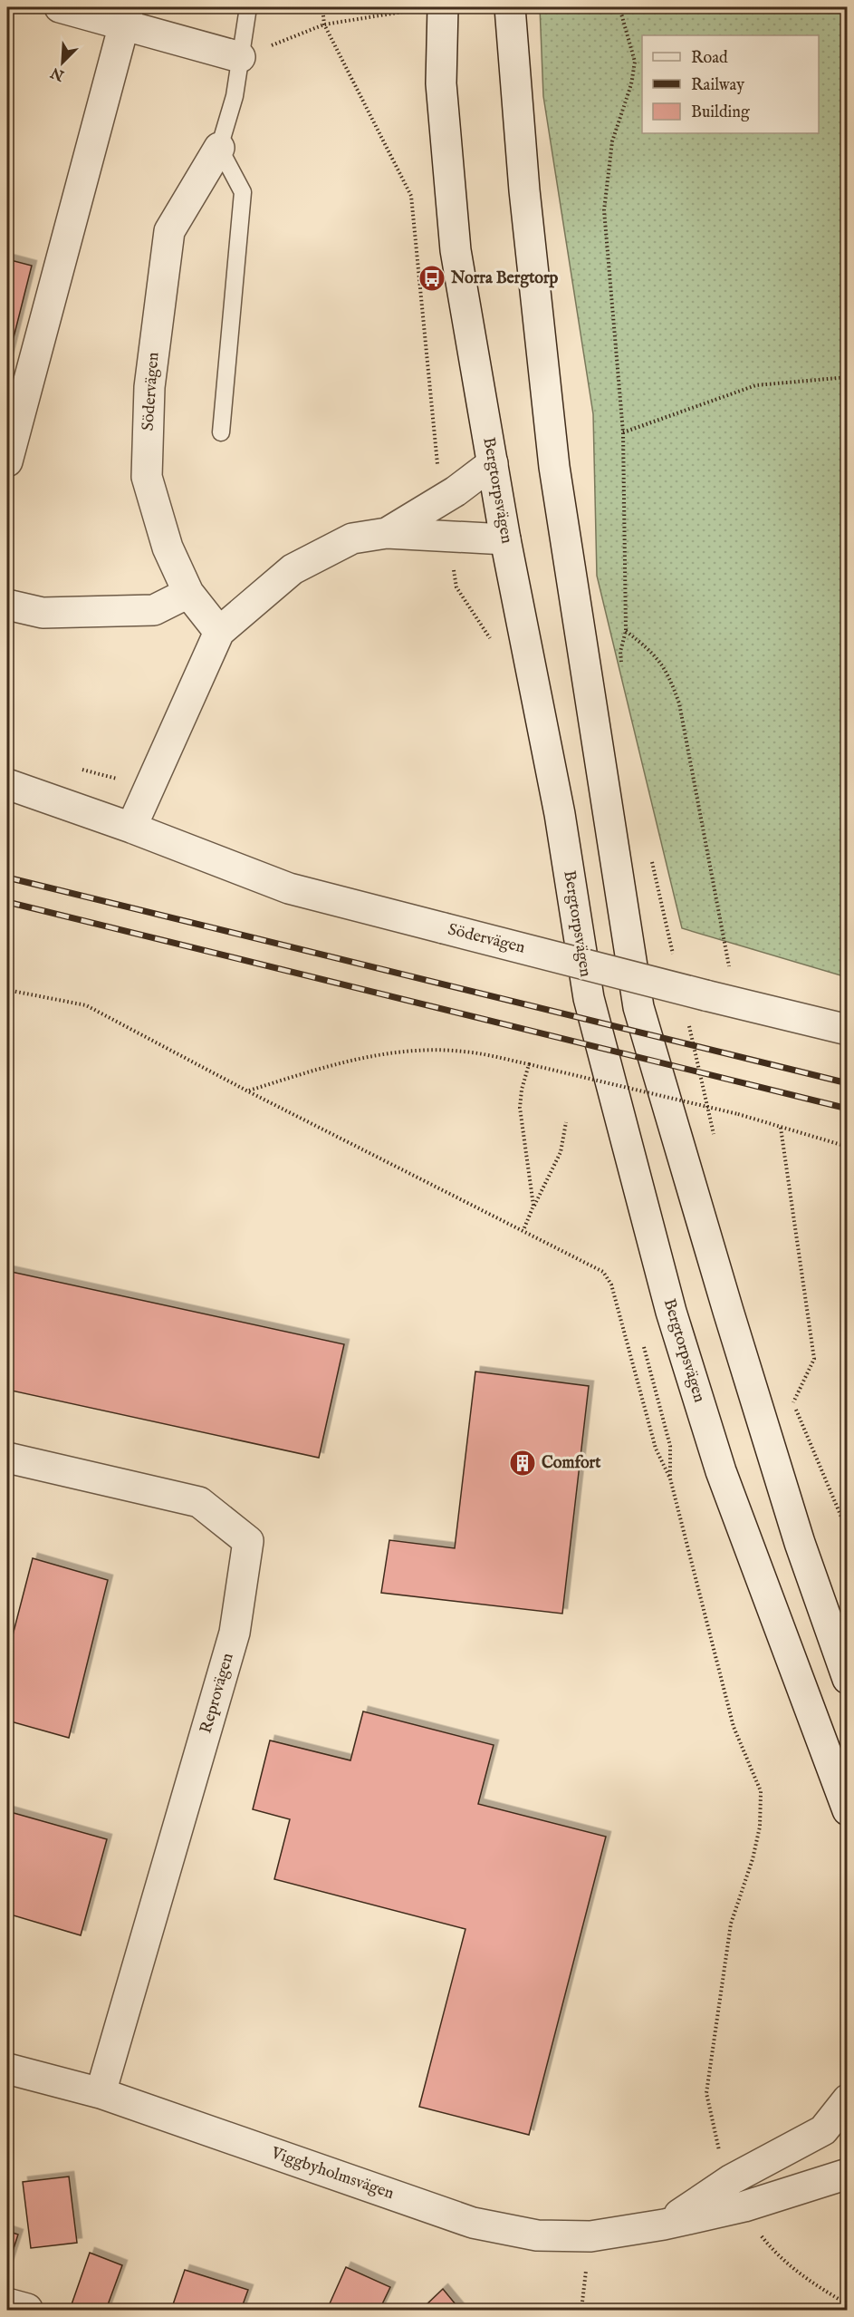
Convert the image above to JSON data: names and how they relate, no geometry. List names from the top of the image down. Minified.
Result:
{"streets":{"street":["Södervägen","Bergtorpsvägen","Reprovägen","Viggbyholmsvägen"]},"crossings":[["Reprovägen","Viggbyholmsvägen"]],"places":{"bus stop":["Norra Bergtorp"],"building":["Comfort"]},"legend":["Road","Railway","Building"],"north":"bottom left"}
